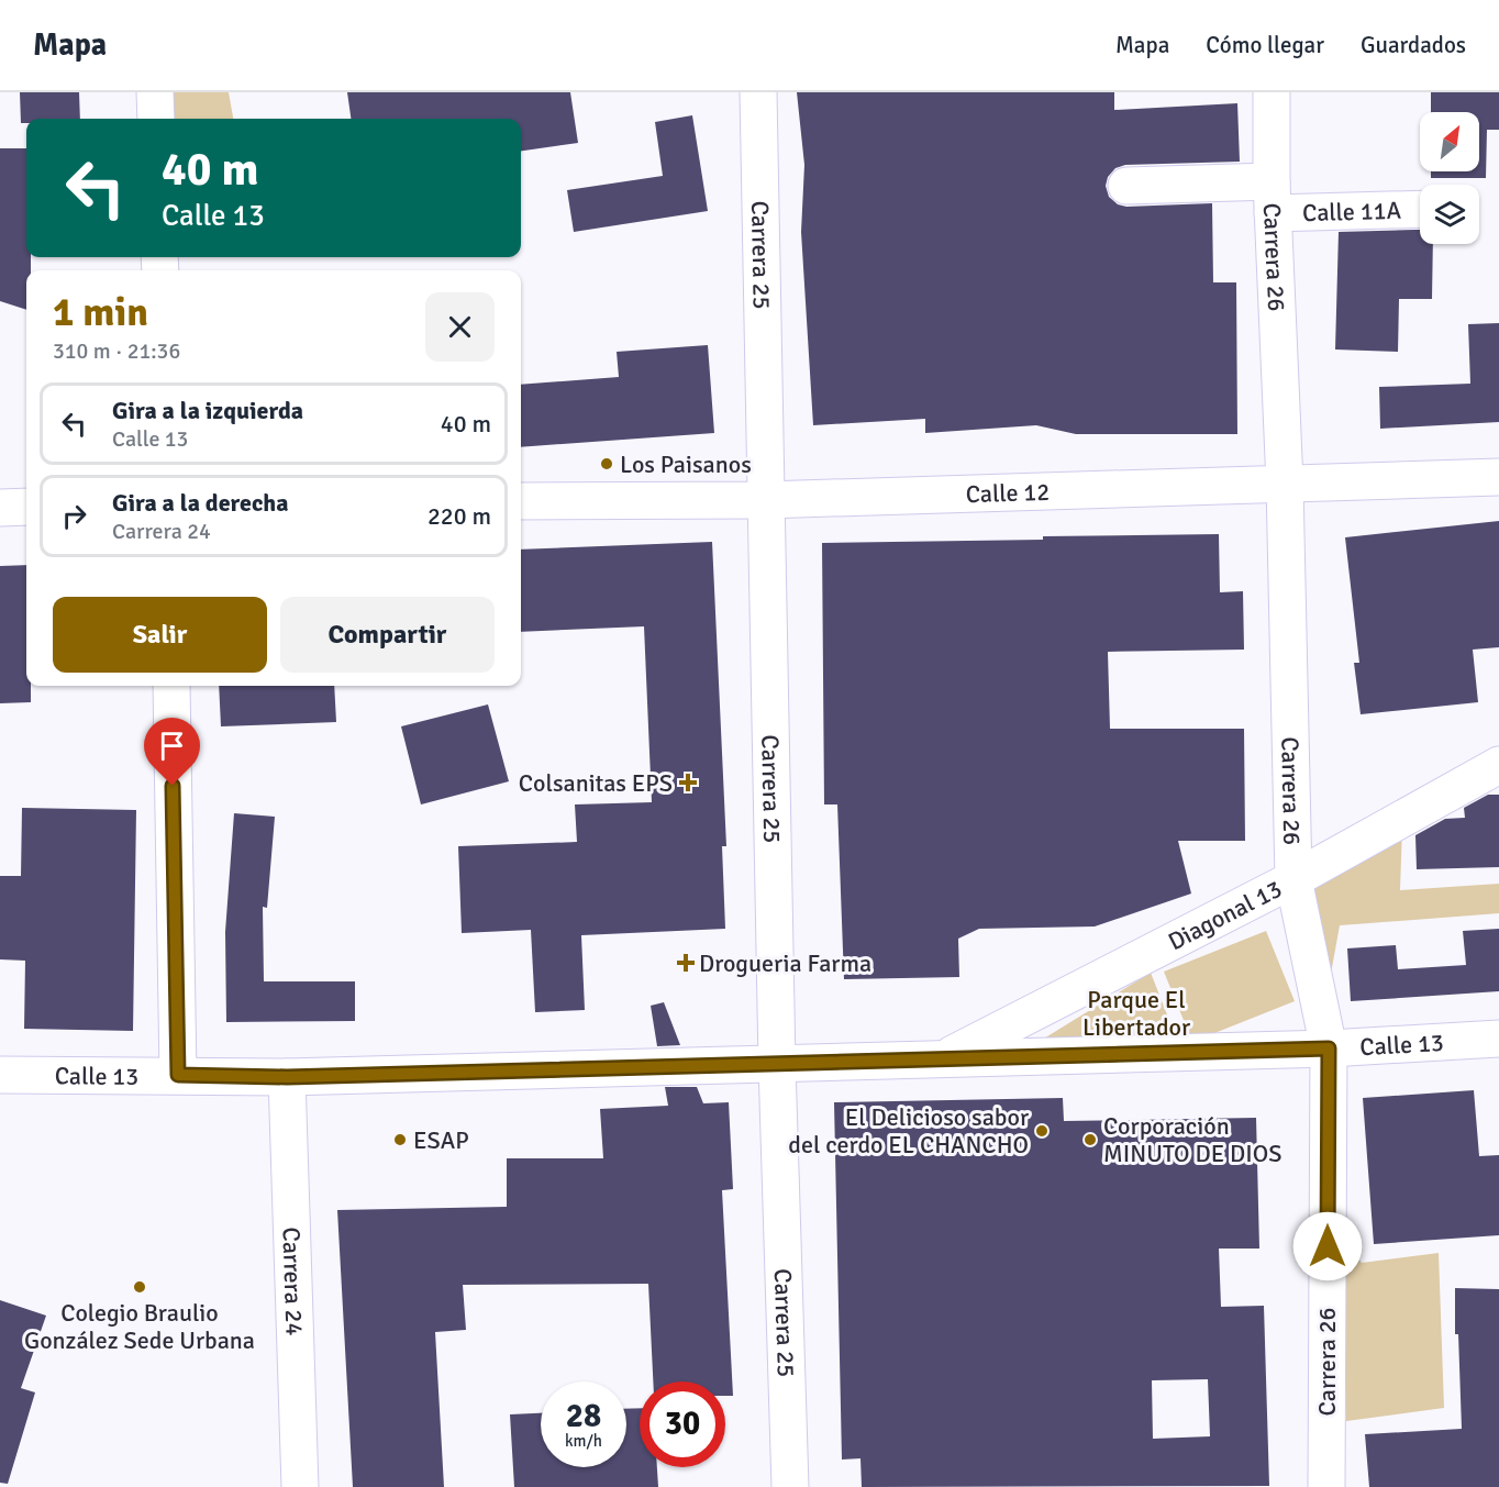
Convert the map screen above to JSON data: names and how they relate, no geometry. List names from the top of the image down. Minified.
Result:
{"streets":{"street":["Calle 11A","Carrera 25","Carrera 26","Calle 12","Diagonal 13","Calle 13","Carrera 24"]},"crossings":[["Calle 11A","Carrera 26"],["Carrera 25","Calle 12"],["Carrera 25","Calle 13"],["Carrera 26","Calle 12"],["Carrera 26","Diagonal 13"],["Carrera 26","Calle 13"],["Diagonal 13","Calle 13"],["Calle 13","Carrera 24"]],"parks":["Parque El Libertador"],"places":{"other":["Los Paisanos","El Delicioso sabor del cerdo EL CHANCHO","ESAP","Corporación MINUTO DE DIOS","Colegio Braulio González Sede Urbana"],"health":["Colsanitas EPS","Drogueria Farma"]},"north":"top right","page":{"header":"Mapa","nav":["Mapa","Cómo llegar","Guardados"],"turn":["40 m","Calle 13"],"heading":["1 min","310 m · 21:36"],"list":[{"name":"Gira a la izquierda","note":"Calle 13","value":"40 m"},{"name":"Gira a la derecha","note":"Carrera 24","value":"220 m"}],"buttons":["Salir","Compartir"],"speed":"28 km/h","limit":"30"}}
